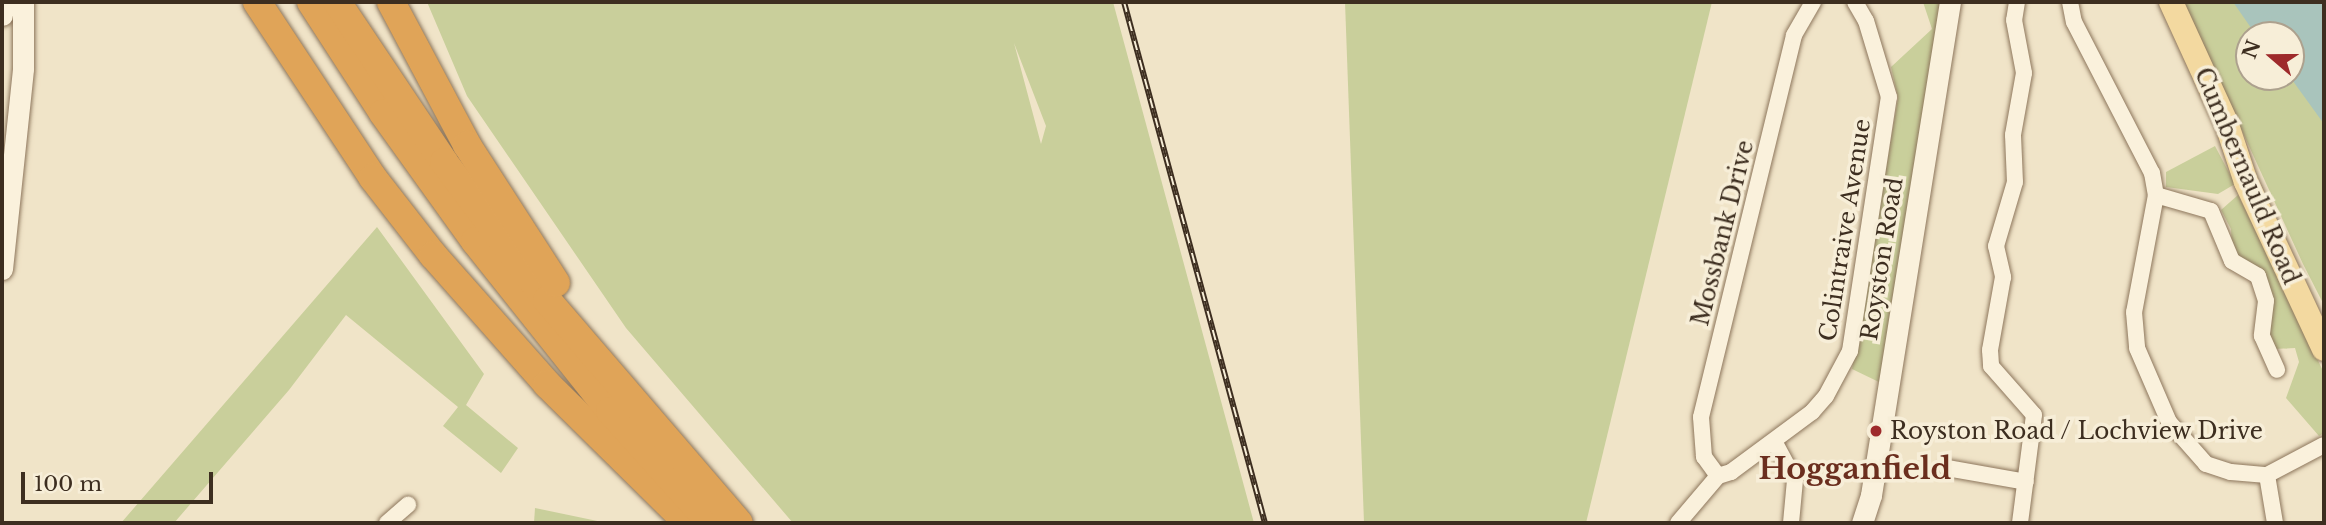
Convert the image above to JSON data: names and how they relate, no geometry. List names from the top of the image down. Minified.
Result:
{"streets":{"main road":["Cumbernauld Road"],"street":["Colintraive Avenue","Mossbank Drive","Royston Road"]},"crossings":[["Colintraive Avenue","Mossbank Drive"]],"districts":["Hogganfield"],"places":["Royston Road / Lochview Drive"],"scale_bar":"100 m","north":"left"}
